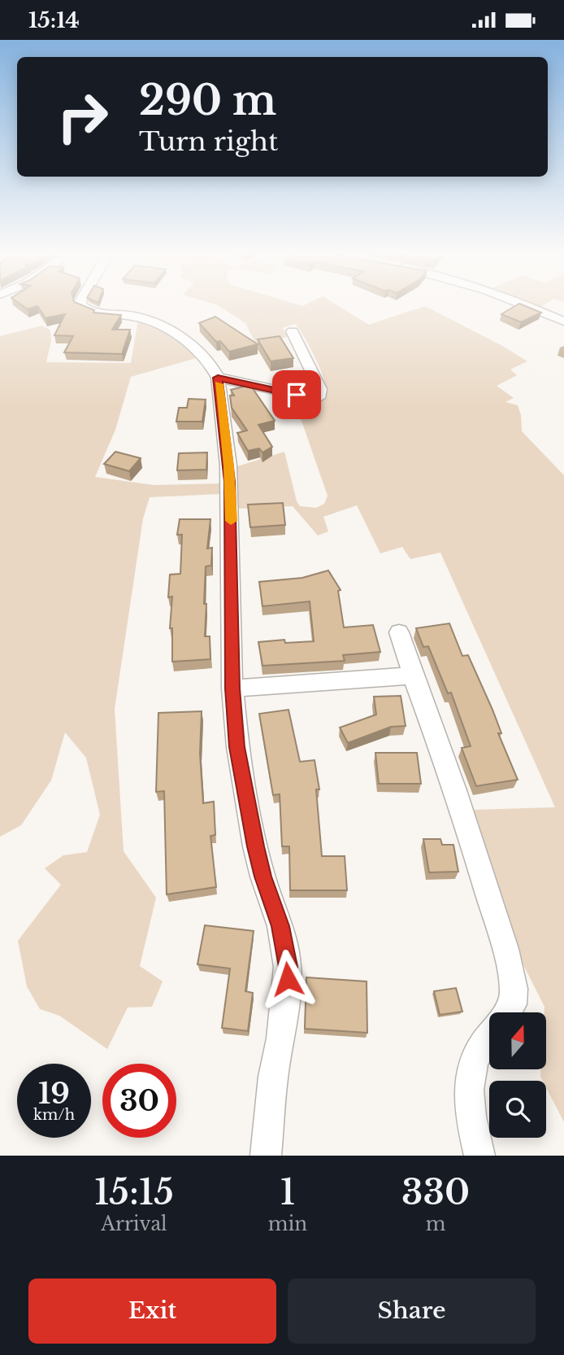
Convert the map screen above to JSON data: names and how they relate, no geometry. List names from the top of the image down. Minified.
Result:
{"north":"top","page":{"status":"15:14","turn":["290 m","Turn right"],"speed":"19 km/h","limit":"30","eta":["15:15","Arrival","1","min","330","m"],"buttons":["Exit","Share"]}}
